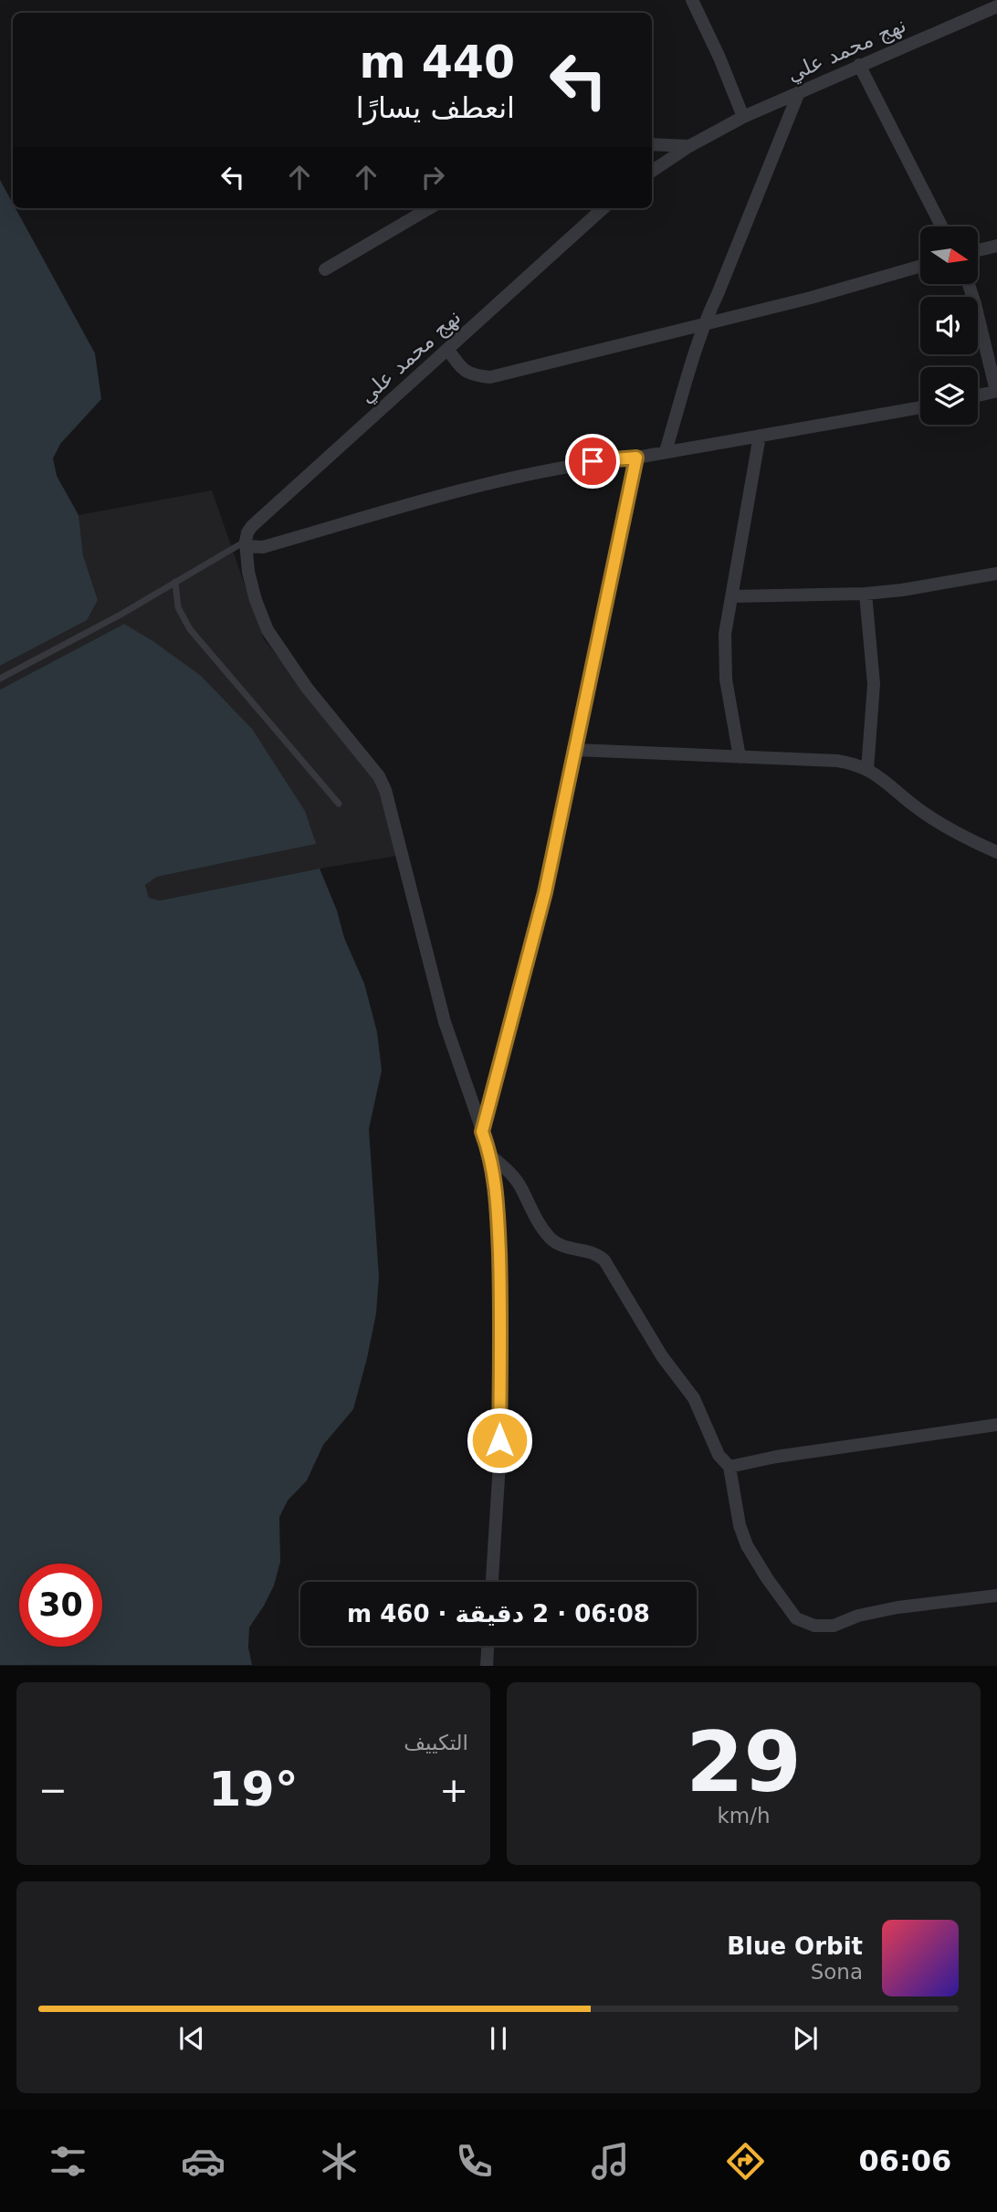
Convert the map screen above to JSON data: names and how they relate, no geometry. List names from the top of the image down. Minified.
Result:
{"streets":{"street":["نهج محمد علي"]},"north":"right","page":{"turn":["440 m","انعطف يسارًا"],"limit":"30","trip":"06:08 · 2 دقيقة · 460 m","tile":[["29","km/h"],"التكييف"],"heat":["−","19°","+"],"song":["Blue Orbit","Sona"],"tabs":"06:06"}}
